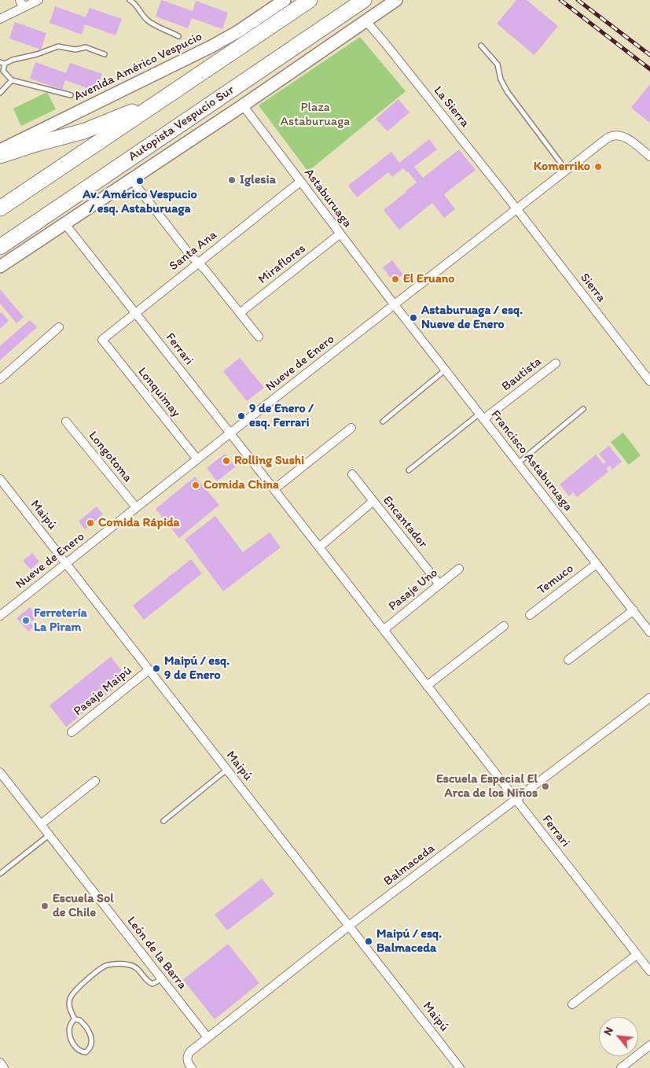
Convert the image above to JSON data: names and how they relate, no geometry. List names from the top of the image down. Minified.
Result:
{"streets":{"highway":["Autopista Vespucio Sur"],"main road":["Avenida Américo Vespucio"],"street":["La Sierra","Astaburuaga","Santa Ana","Miraflores","Sierra","Ferrari","Nueve de Enero","Bautista","Lonquimay","Longotoma","Francisco Astaburuaga","Maipú","Encantador","Temuco","Pasaje Uno","Pasaje Maipú","Balmaceda","León de la Barra"]},"crossings":[["La Sierra","Sierra"],["La Sierra","Nueve de Enero"],["Astaburuaga","Santa Ana"],["Astaburuaga","Miraflores"],["Astaburuaga","Nueve de Enero"],["Astaburuaga","Francisco Astaburuaga"],["Santa Ana","Ferrari"],["Santa Ana","Lonquimay"],["Sierra","Nueve de Enero"],["Ferrari","Nueve de Enero"],["Ferrari","Pasaje Uno"],["Ferrari","Balmaceda"],["Nueve de Enero","Lonquimay"],["Nueve de Enero","Longotoma"],["Nueve de Enero","Francisco Astaburuaga"],["Nueve de Enero","Maipú"],["Bautista","Francisco Astaburuaga"],["Francisco Astaburuaga","Temuco"],["Maipú","Pasaje Maipú"],["Maipú","Balmaceda"],["Encantador","Pasaje Uno"],["Balmaceda","León de la Barra"]],"parks":["Plaza Astaburuaga"],"places":["Komerriko","Iglesia","Av. Américo Vespucio / esq. Astaburuaga","El Eruano","Astaburuaga / esq. Nueve de Enero","9 de Enero / esq. Ferrari","Rolling Sushi","Comida China","Comida Rápida","Ferretería La Piram","Maipú / esq. 9 de Enero","Escuela Especial El Arca de los Niños","Escuela Sol de Chile","Maipú / esq. Balmaceda"],"north":"top left"}
